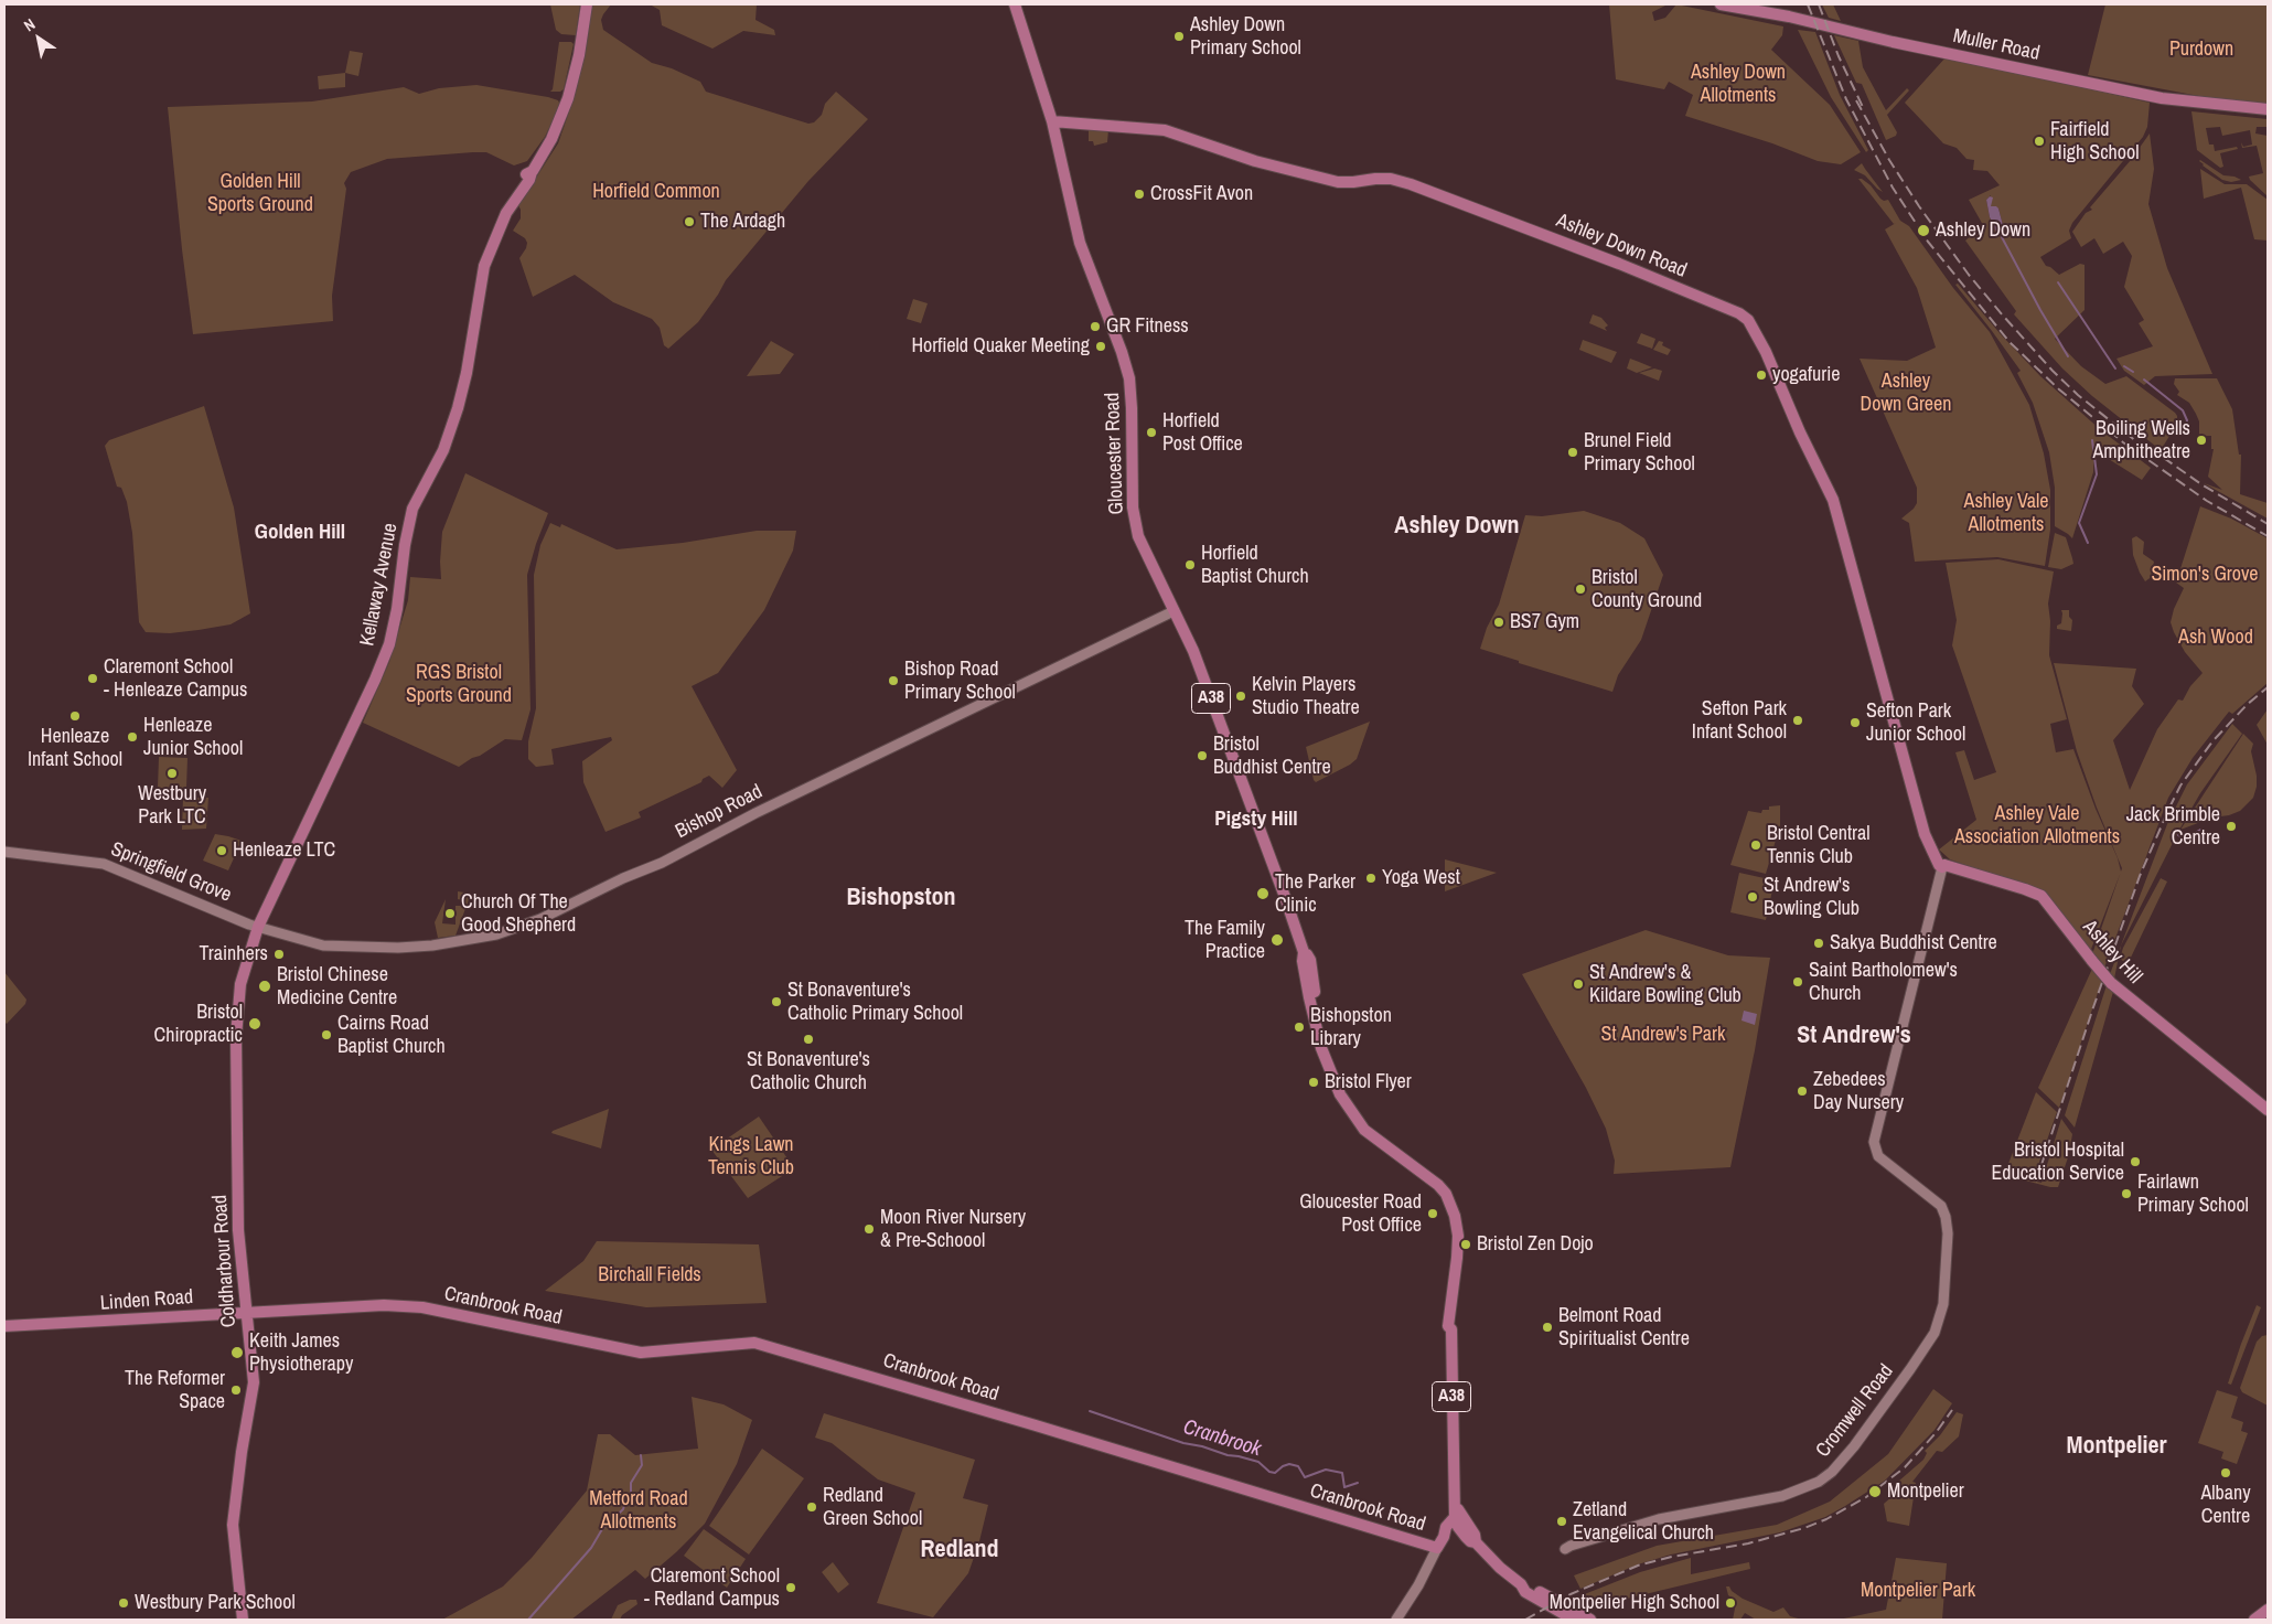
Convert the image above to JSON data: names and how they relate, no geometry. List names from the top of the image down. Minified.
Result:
{"streets":{"main road":["Muller Road","Ashley Down Road","Gloucester Road","Kellaway Avenue","A38","Ashley Hill","Coldharbour Road","Linden Road","Cranbrook Road"],"street":["Bishop Road","Springfield Grove","Cromwell Road"]},"crossings":[["Ashley Down Road","Gloucester Road"],["Ashley Down Road","Ashley Hill"],["Ashley Down Road","Cromwell Road"],["Gloucester Road","A38"],["Gloucester Road","Bishop Road"],["Kellaway Avenue","Bishop Road"],["Kellaway Avenue","Springfield Grove"],["Kellaway Avenue","Coldharbour Road"],["Bishop Road","Springfield Grove"],["Ashley Hill","Cromwell Road"],["Coldharbour Road","Linden Road"],["Linden Road","Cranbrook Road"]],"districts":["Ashley Down","Golden Hill","Pigsty Hill","Bishopston","St Andrew's","Montpelier","Redland"],"water":["Cranbrook"],"parks":["Purdown","Ashley Down Allotments","Golden Hill Sports Ground","Horfield Common","Ashley Down Green","Ashley Vale Allotments","Simon's Grove","Ash Wood","RGS Bristol Sports Ground","Ashley Vale Association Allotments","St Andrew's Park","Kings Lawn Tennis Club","Birchall Fields","Metford Road Allotments","Montpelier Park"],"places":["Ashley Down Primary School","Fairfield High School","CrossFit Avon","The Ardagh","Ashley Down","GR Fitness","Horfield Quaker Meeting","yogafurie","Horfield Post Office","Boiling Wells Amphitheatre","Brunel Field Primary School","Horfield Baptist Church","Bristol County Ground","BS7 Gym","Claremont School - Henleaze Campus","Bishop Road Primary School","Kelvin Players Studio Theatre","Henleaze Infant School","Sefton Park Infant School","Sefton Park Junior School","Henleaze Junior School","Bristol Buddhist Centre","Westbury Park LTC","Jack Brimble Centre","Bristol Central Tennis Club","Henleaze LTC","Yoga West","The Parker Clinic","St Andrew's Bowling Club","Church Of The Good Shepherd","The Family Practice","Sakya Buddhist Centre","Trainhers","Saint Bartholomew's Church","St Andrew's & Kildare Bowling Club","Bristol Chinese Medicine Centre","St Bonaventure's Catholic Primary School","Bristol Chiropractic","Bishopston Library","Cairns Road Baptist Church","St Bonaventure's Catholic Church","Bristol Flyer","Zebedees Day Nursery","Bristol Hospital Education Service","Fairlawn Primary School","Gloucester Road Post Office","Moon River Nursery & Pre-Schoool","Bristol Zen Dojo","Belmont Road Spiritualist Centre","Keith James Physiotherapy","The Reformer Space","Albany Centre","Montpelier","Redland Green School","Zetland Evangelical Church","Claremont School - Redland Campus","Westbury Park School","Montpelier High School"],"north":"top left"}
